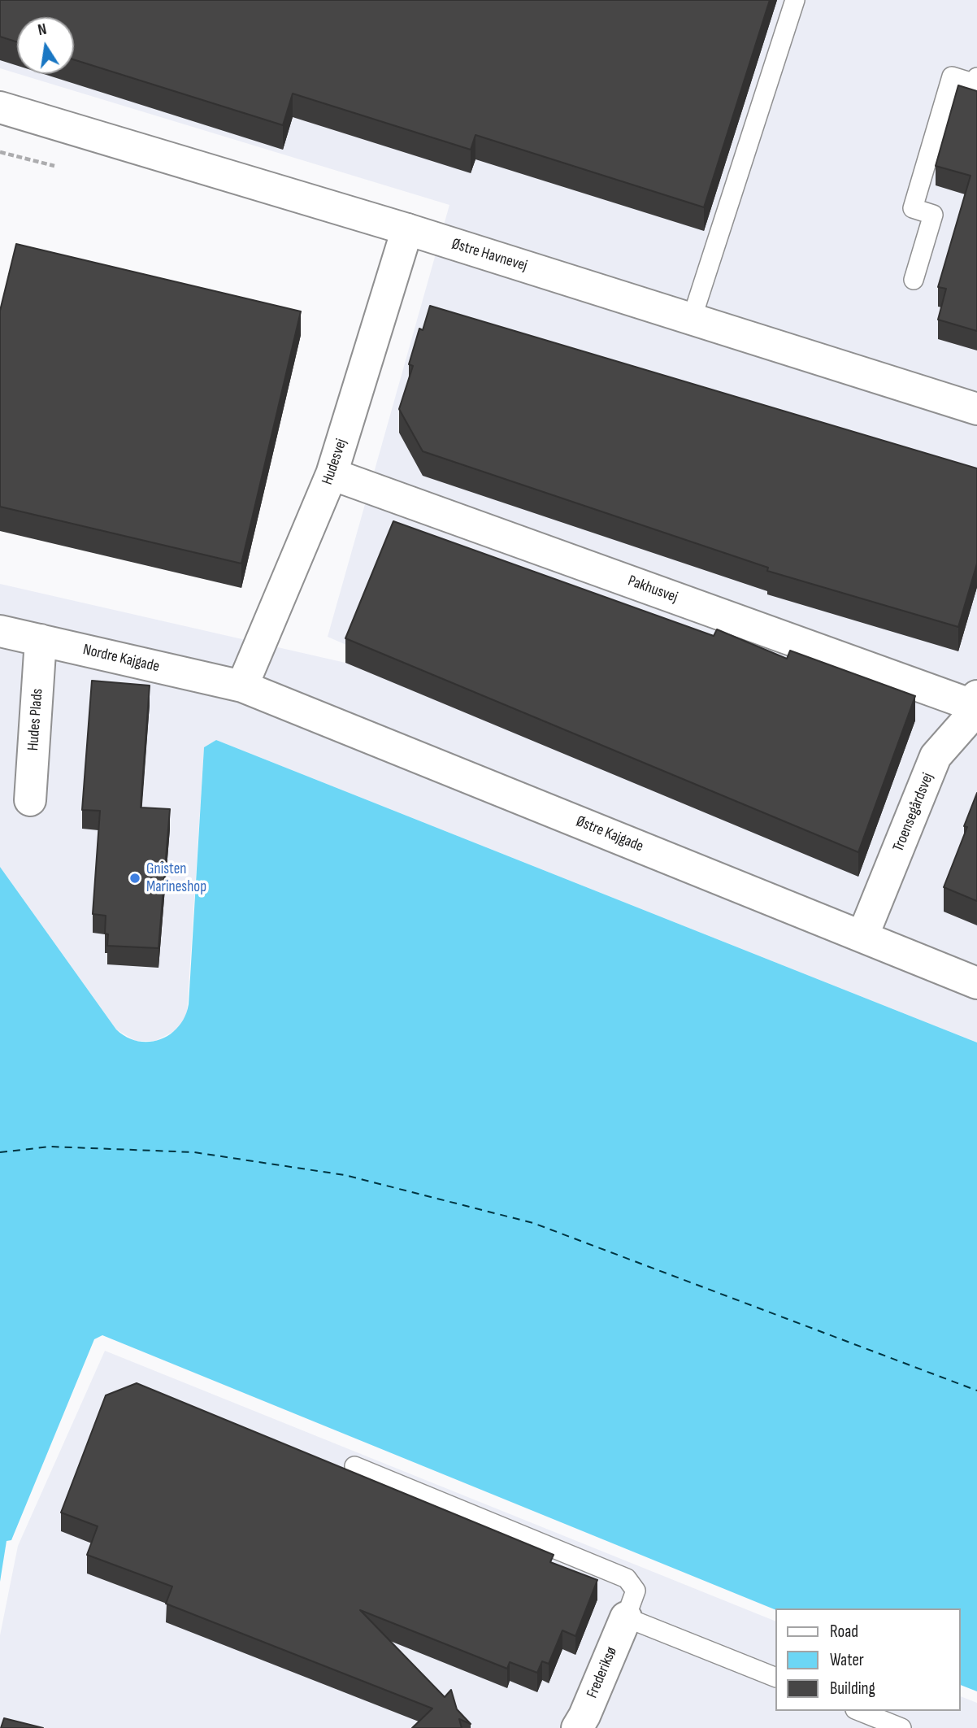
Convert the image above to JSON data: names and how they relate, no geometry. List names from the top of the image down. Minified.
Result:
{"streets":{"street":["Østre Havnevej","Hudesvej","Pakhusvej","Nordre Kajgade","Hudes Plads","Troensegårdsvej","Østre Kajgade","Frederiksø"]},"crossings":[["Østre Havnevej","Hudesvej"],["Hudesvej","Pakhusvej"],["Hudesvej","Nordre Kajgade"],["Hudesvej","Østre Kajgade"],["Pakhusvej","Troensegårdsvej"],["Nordre Kajgade","Hudes Plads"],["Nordre Kajgade","Østre Kajgade"],["Troensegårdsvej","Østre Kajgade"]],"places":["Gnisten Marineshop"],"legend":["Road","Water","Building"],"north":"top"}
